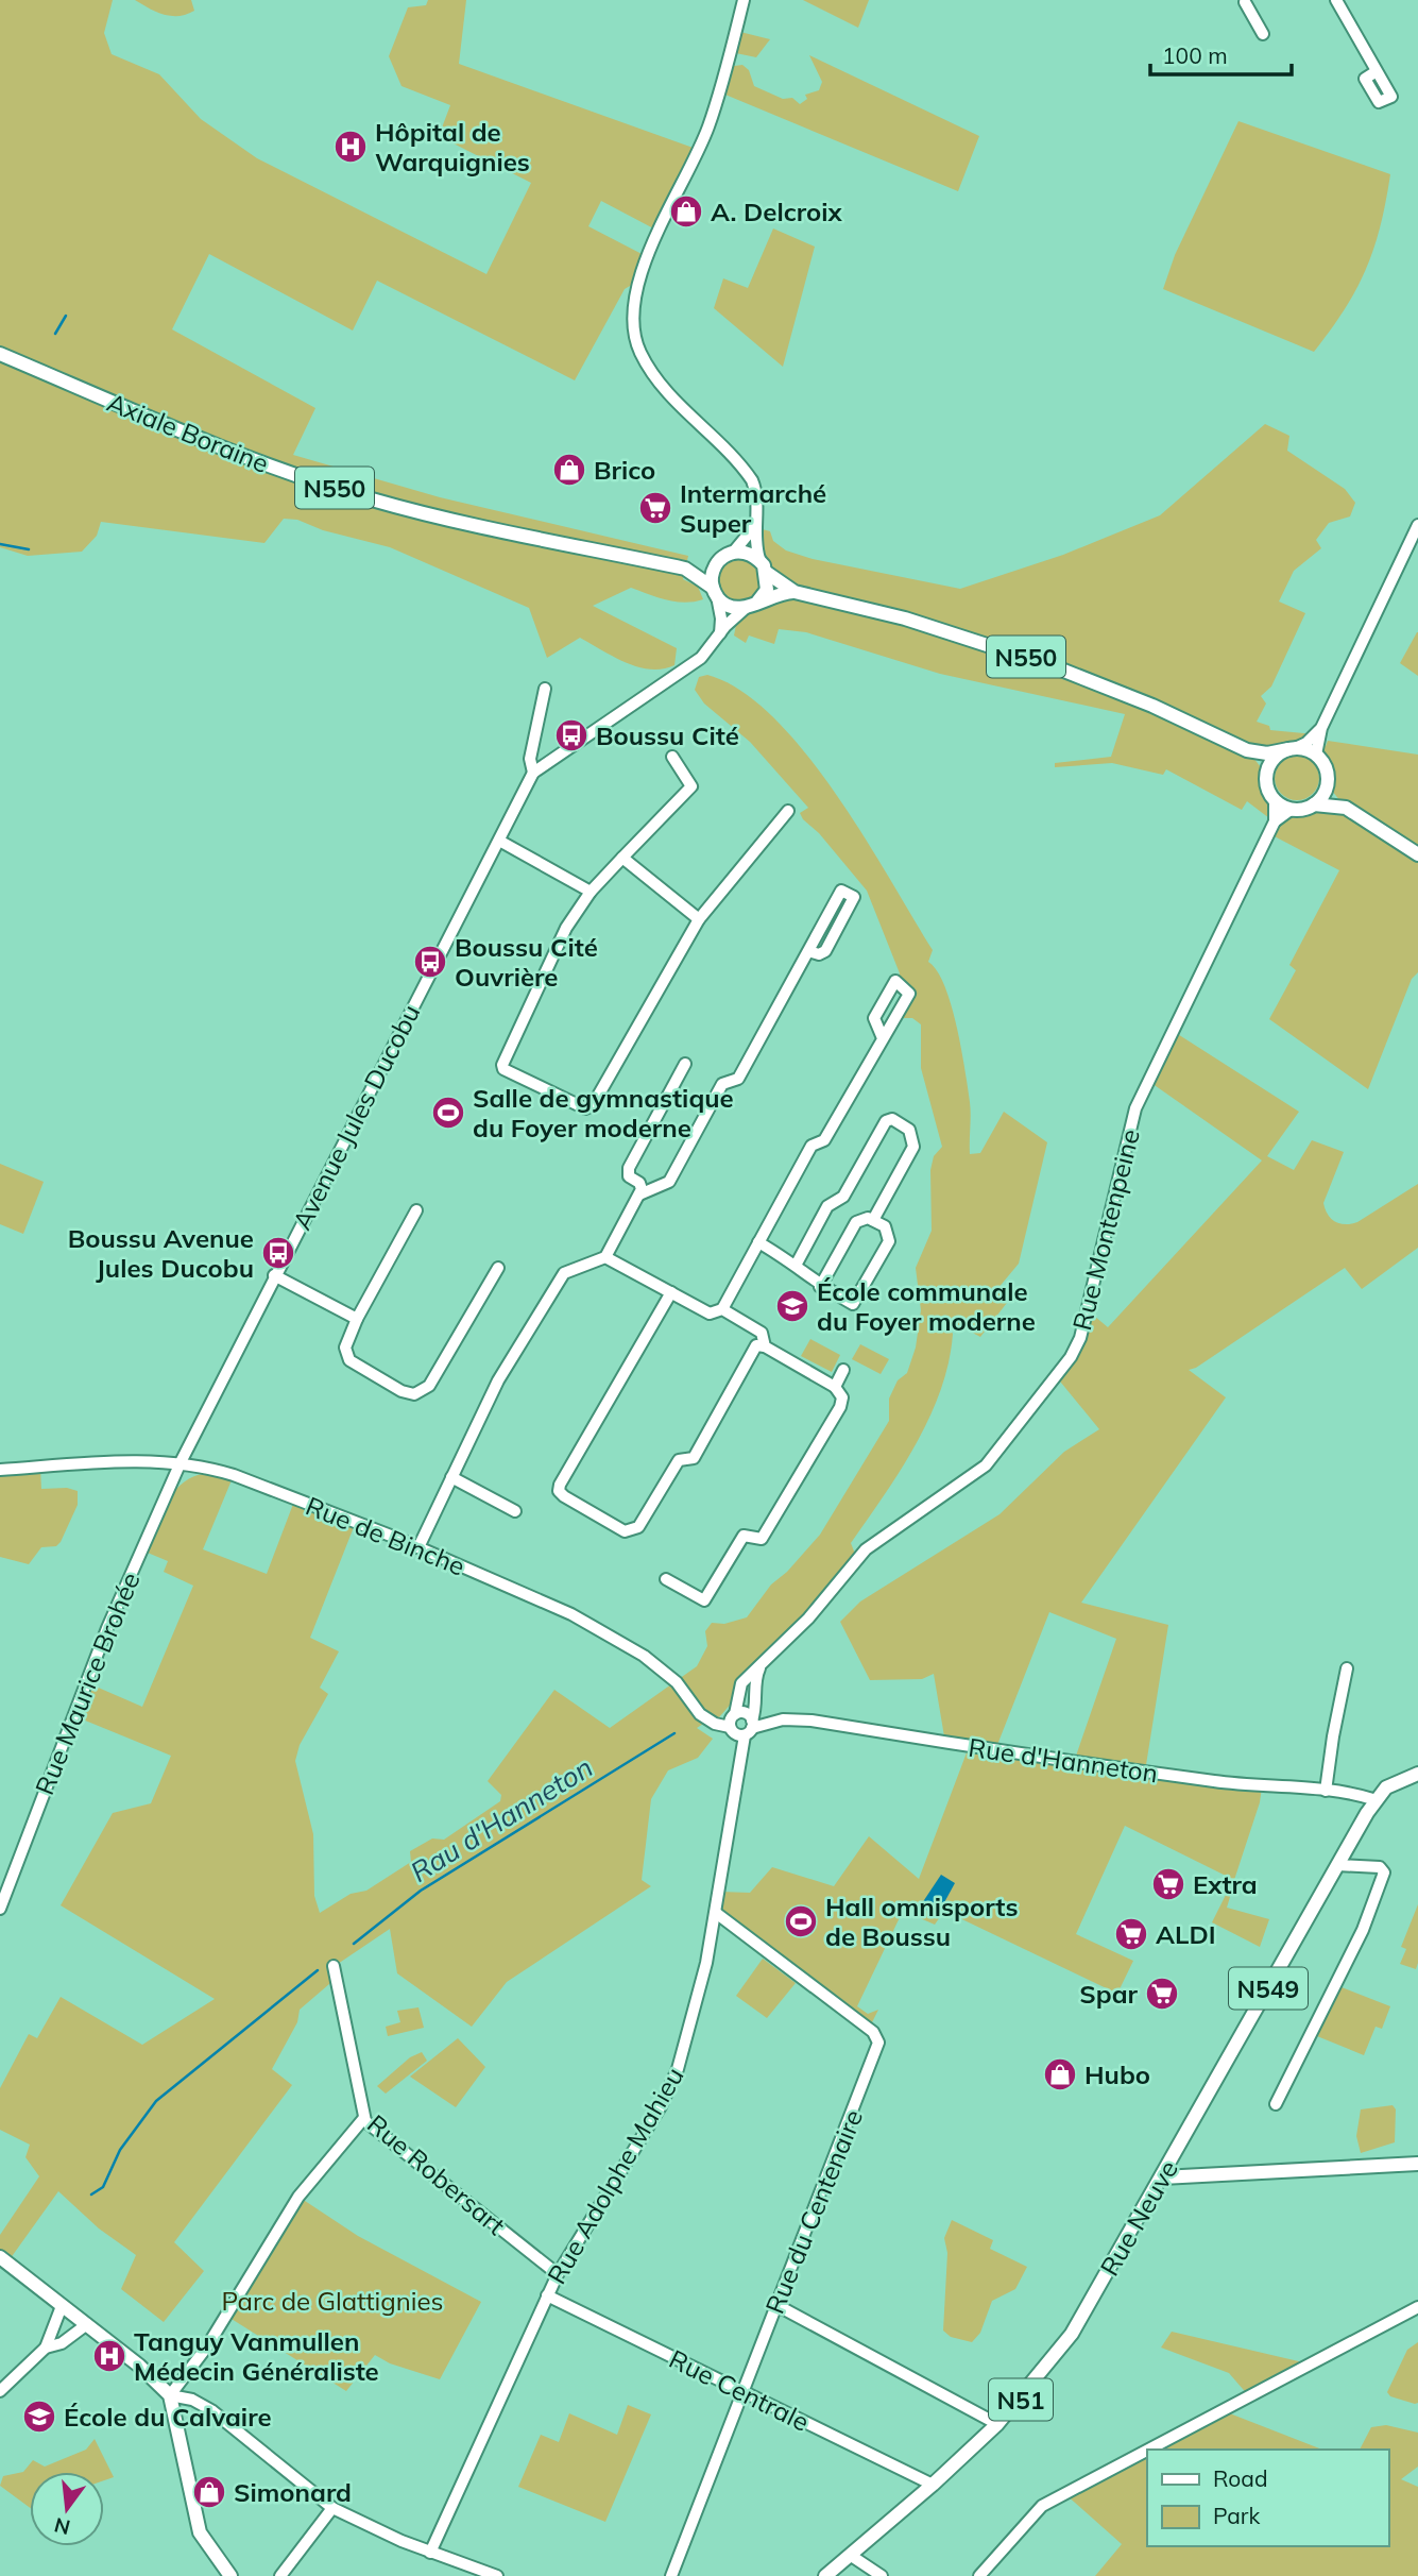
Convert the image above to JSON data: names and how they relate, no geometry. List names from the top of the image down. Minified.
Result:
{"streets":{"main road":["Axiale Boraine","N550","N549","Rue Neuve","N51"],"street":["Avenue Jules Ducobu","Rue Montenpeine","Rue de Binche","Rue Maurice Brohée","Rue d'Hanneton","Rue Robersart","Rue Adolphe Mahieu","Rue du Centenaire","Rue Centrale"]},"crossings":[["Axiale Boraine","N550"],["Axiale Boraine","Avenue Jules Ducobu"],["N550","Avenue Jules Ducobu"],["N550","Rue Montenpeine"],["Avenue Jules Ducobu","Rue de Binche"],["Avenue Jules Ducobu","Rue Maurice Brohée"],["Rue Montenpeine","Rue de Binche"],["Rue de Binche","Rue Maurice Brohée"],["Rue de Binche","Rue d'Hanneton"],["Rue de Binche","Rue Adolphe Mahieu"],["Rue d'Hanneton","N549"],["Rue d'Hanneton","Rue Adolphe Mahieu"],["Rue d'Hanneton","Rue Neuve"],["N549","Rue Neuve"],["Rue Robersart","Rue Adolphe Mahieu"],["Rue Adolphe Mahieu","Rue du Centenaire"],["Rue Adolphe Mahieu","Rue Centrale"],["Rue du Centenaire","Rue Centrale"],["Rue Neuve","Rue Centrale"]],"water":["Rau d'Hanneton"],"parks":["Parc de Glattignies"],"places":{"hospital":["Hôpital de Warquignies","Tanguy Vanmullen Médecin Généraliste"],"shop":["A. Delcroix","Brico","Hubo","Simonard"],"supermarket":["Intermarché Super","Extra","ALDI","Spar"],"bus stop":["Boussu Cité","Boussu Cité Ouvrière","Boussu Avenue Jules Ducobu"],"sports":["Salle de gymnastique du Foyer moderne","Hall omnisports de Boussu"],"school or university":["École communale du Foyer moderne","École du Calvaire"]},"legend":["Road","Park"],"scale_bar":"100 m","north":"bottom"}
